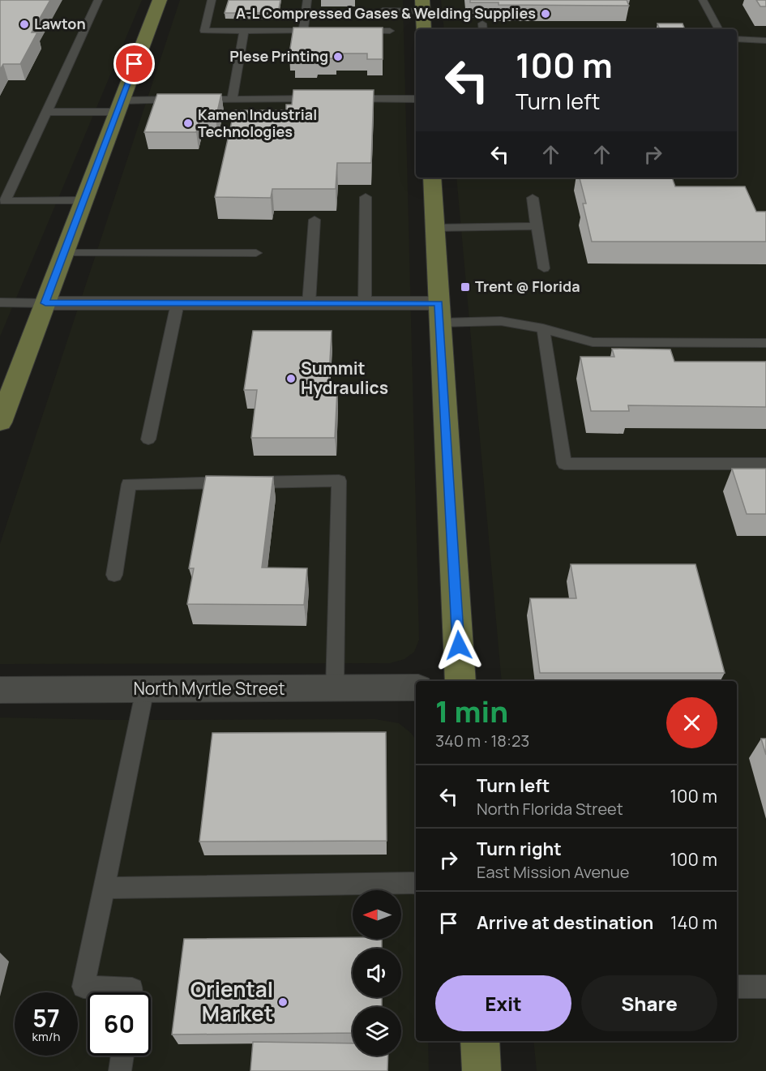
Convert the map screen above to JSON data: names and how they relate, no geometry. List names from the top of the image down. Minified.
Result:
{"streets":{"street":["North Myrtle Street"]},"places":{"other":["A-L Compressed Gases & Welding Supplies","Lawton","Plese Printing","Kamen Industrial Technologies","Summit Hydraulics","Oriental Market"],"transit":["Trent @ Florida"]},"north":"left","page":{"turn":["100 m","Turn left"],"heading":["1 min","340 m · 18:23"],"list":[{"name":"Turn left","note":"North Florida Street","value":"100 m"},{"name":"Turn right","note":"East Mission Avenue","value":"100 m"},{"name":"Arrive at destination","value":"140 m"}],"buttons":["Exit","Share"],"speed":"57 km/h","limit":"60"}}
